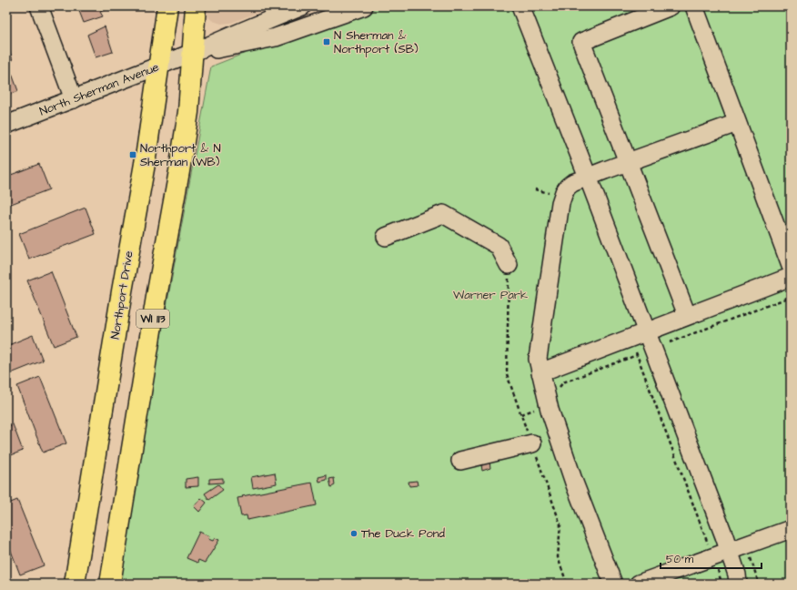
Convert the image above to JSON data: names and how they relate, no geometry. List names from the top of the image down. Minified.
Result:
{"streets":{"main road":["Northport Drive","WI 113"],"street":["North Sherman Avenue"]},"crossings":[["North Sherman Avenue","Northport Drive"],["North Sherman Avenue","WI 113"]],"parks":["Warner Park"],"places":{"transit":["N Sherman & Northport (SB)","Northport & N Sherman (WB)"],"other":["The Duck Pond"]},"scale_bar":"50 m"}
